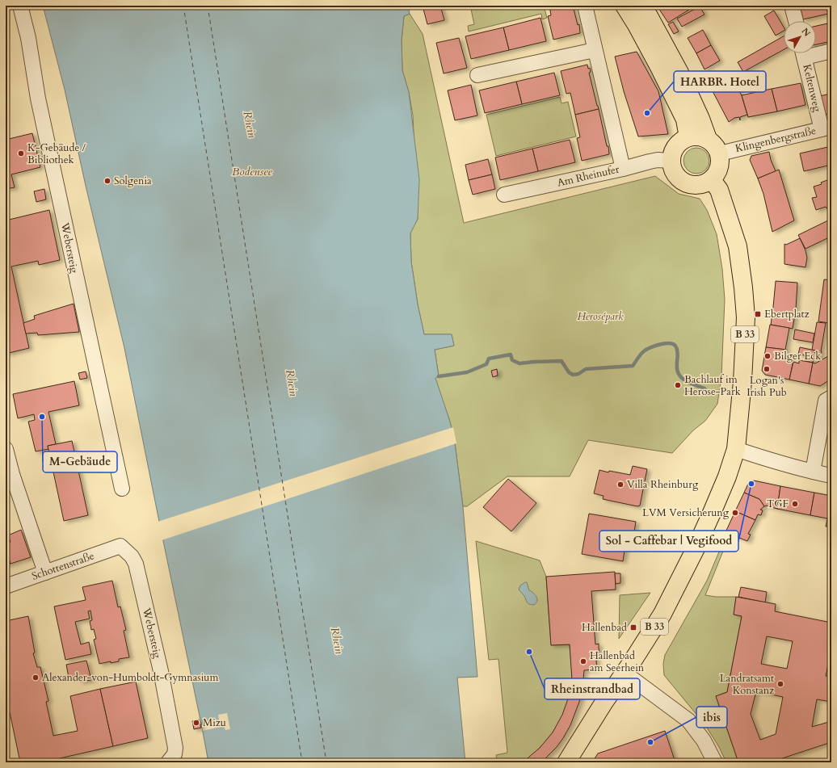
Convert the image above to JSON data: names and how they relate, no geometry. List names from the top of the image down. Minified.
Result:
{"streets":{"main road":["B 33"],"street":["Keltenweg","Klingenbergstraße","Am Rheinufer","Webersteig","Schottenstraße"]},"crossings":[["Keltenweg","Klingenbergstraße"],["Klingenbergstraße","Am Rheinufer"],["Klingenbergstraße","B 33"],["Am Rheinufer","B 33"],["Webersteig","Schottenstraße"]],"water":["Rhein","Bodensee"],"parks":["Herosépark"],"places":{"other":["HARBR. Hotel","K-Gebäude / Bibliothek","Solgenia","Bilger Eck","Logan's Irish Pub","Bachlauf im Herose-Park","M-Gebäude","Sol - Caffebar | Vegifood","Villa Rheinburg","TGF","LVM Versicherung","Rheinstrandbad","Hallenbad am Seerhein","Alexander-von-Humboldt-Gymnasium","Landratsamt Konstanz","Mizu","ibis"],"transit":["Ebertplatz","Hallenbad"]},"north":"top right"}
